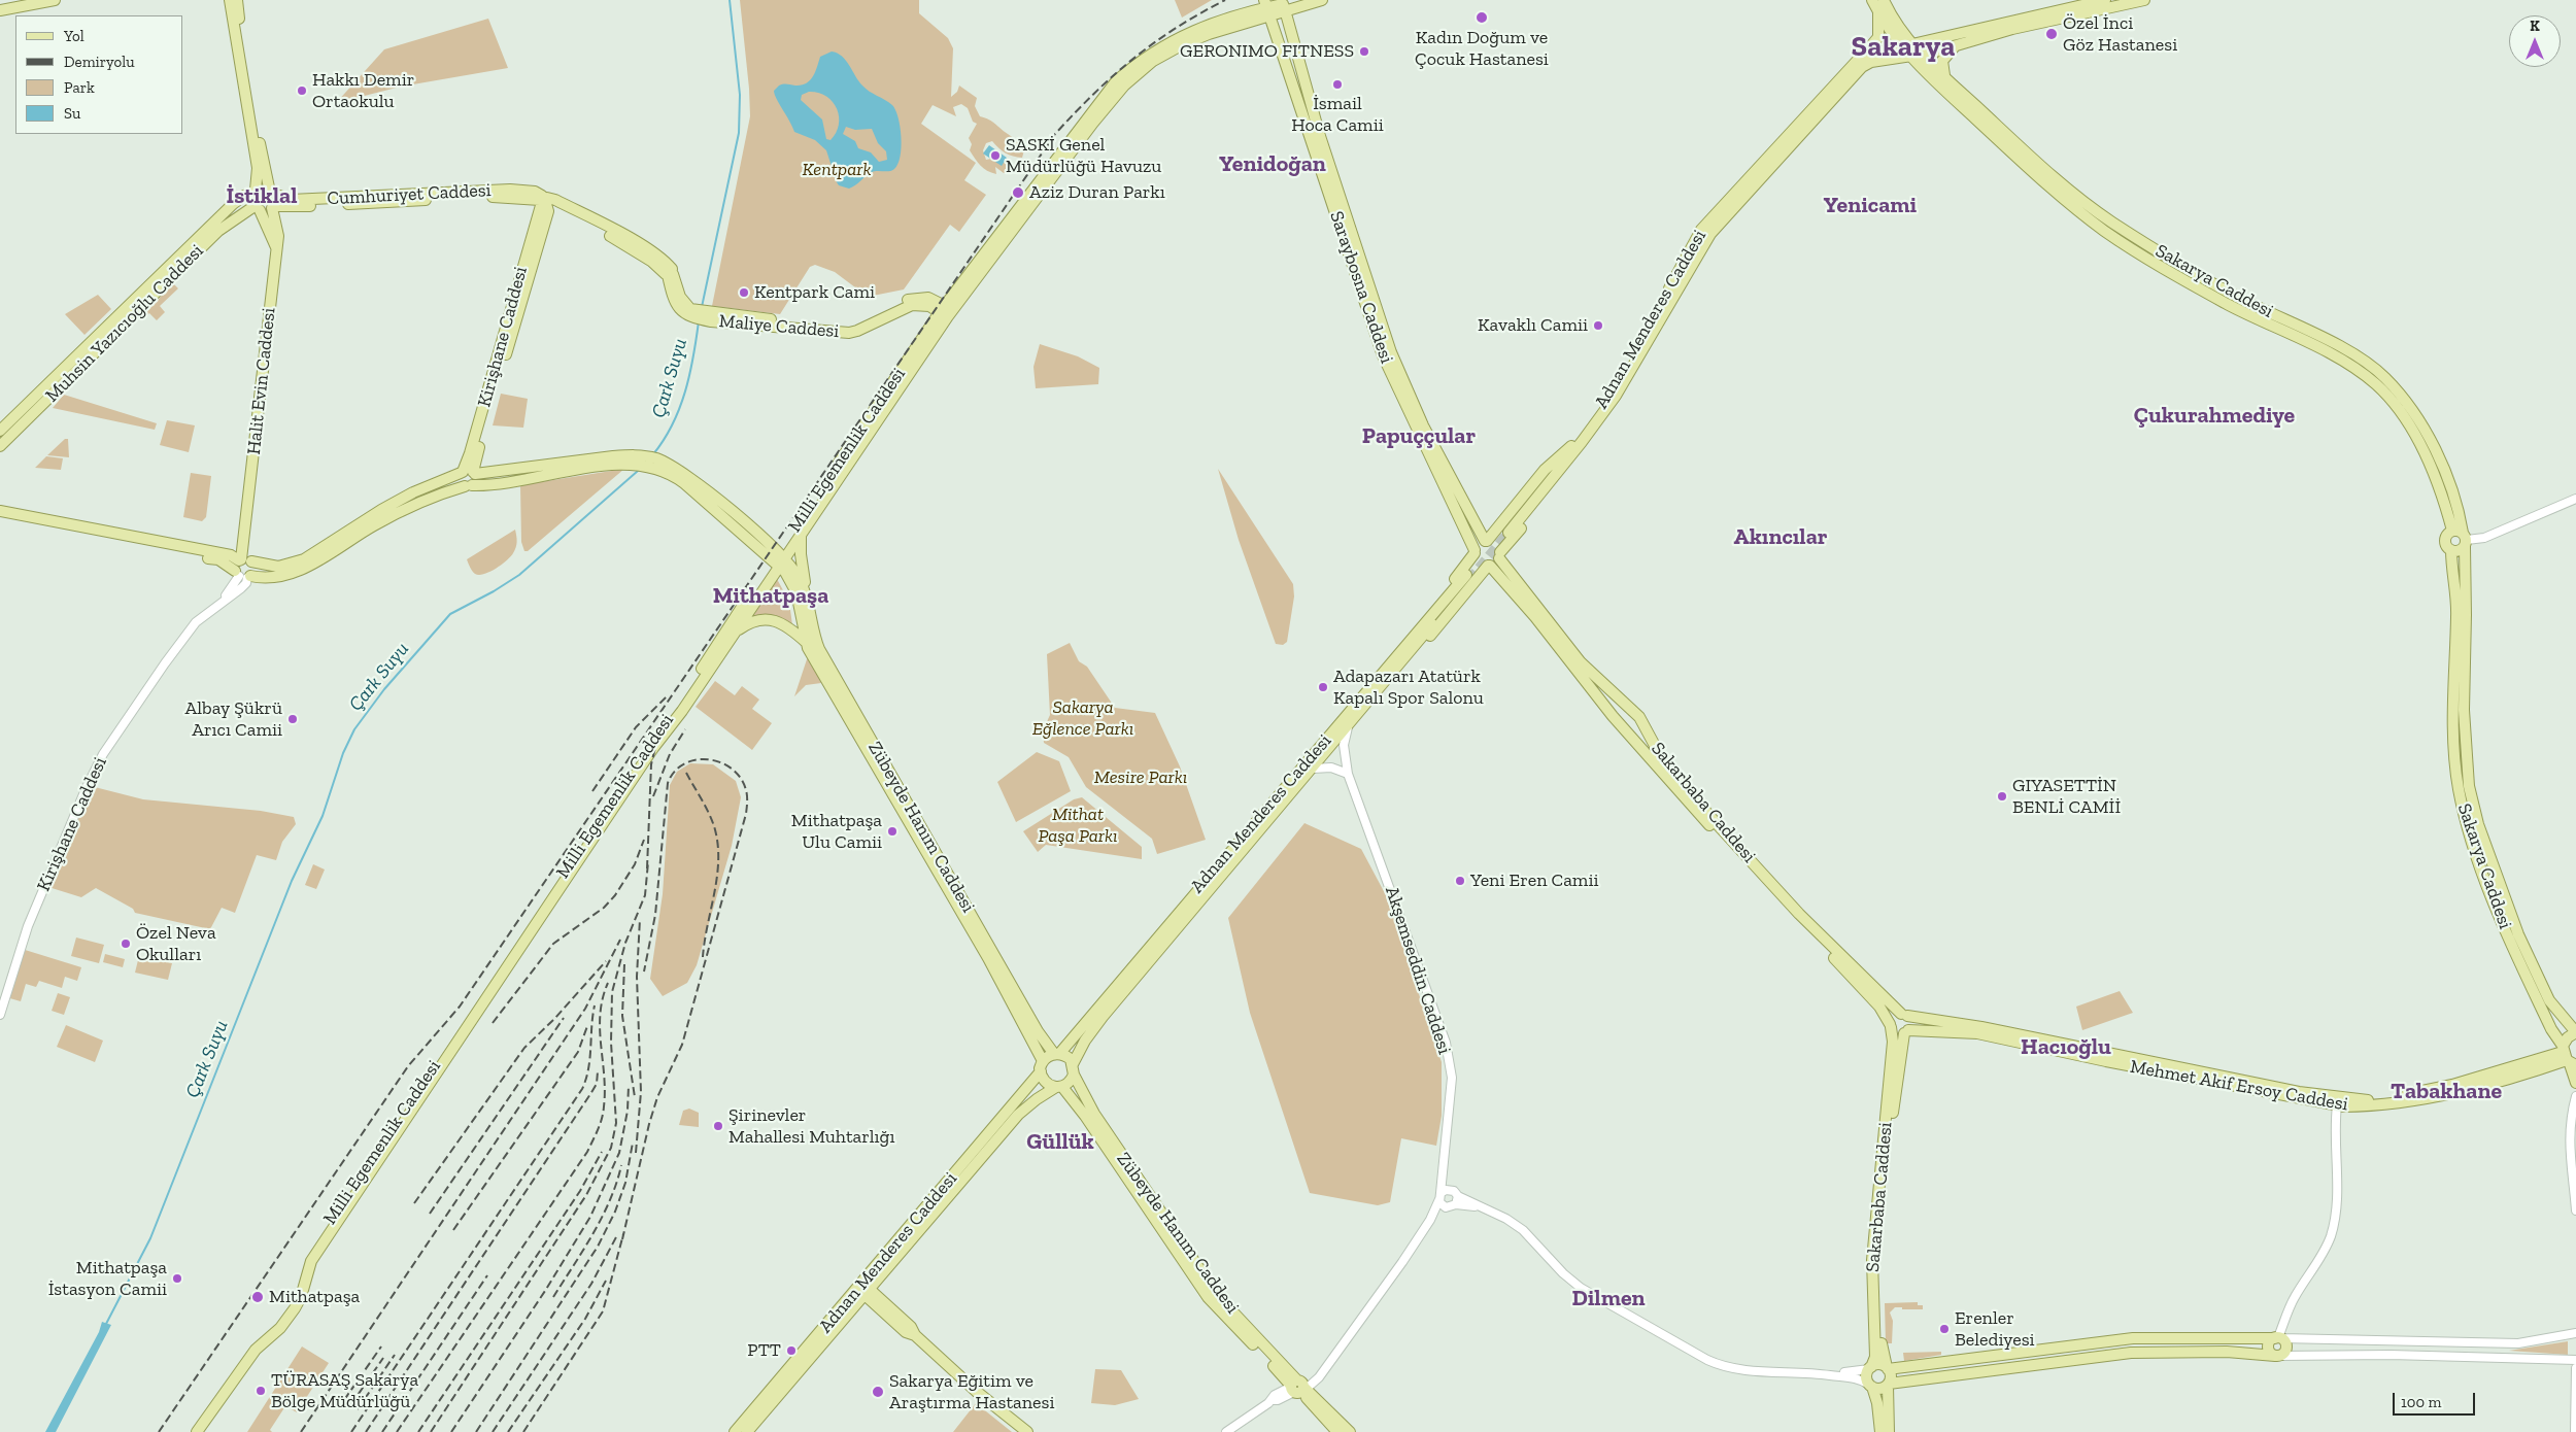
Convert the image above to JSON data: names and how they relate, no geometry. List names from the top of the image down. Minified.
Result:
{"streets":{"main road":["Cumhuriyet Caddesi","Sakarya Caddesi","Saraybosna Caddesi","Adnan Menderes Caddesi","Muhsin Yazıcıoğlu Caddesi","Maliye Caddesi","Kirişhane Caddesi","Halit Evin Caddesi","Milli Egemenlik Caddesi","Sakarbaba Caddesi","Zübeyde Hanım Caddesi","Mehmet Akif Ersoy Caddesi"],"street":["Akşemseddin Caddesi"]},"crossings":[["Cumhuriyet Caddesi","Muhsin Yazıcıoğlu Caddesi"],["Cumhuriyet Caddesi","Maliye Caddesi"],["Cumhuriyet Caddesi","Kirişhane Caddesi"],["Cumhuriyet Caddesi","Halit Evin Caddesi"],["Sakarya Caddesi","Adnan Menderes Caddesi"],["Sakarya Caddesi","Mehmet Akif Ersoy Caddesi"],["Saraybosna Caddesi","Adnan Menderes Caddesi"],["Saraybosna Caddesi","Milli Egemenlik Caddesi"],["Saraybosna Caddesi","Sakarbaba Caddesi"],["Adnan Menderes Caddesi","Sakarbaba Caddesi"],["Adnan Menderes Caddesi","Zübeyde Hanım Caddesi"],["Adnan Menderes Caddesi","Akşemseddin Caddesi"],["Muhsin Yazıcıoğlu Caddesi","Halit Evin Caddesi"],["Maliye Caddesi","Kirişhane Caddesi"],["Maliye Caddesi","Milli Egemenlik Caddesi"],["Milli Egemenlik Caddesi","Zübeyde Hanım Caddesi"],["Sakarbaba Caddesi","Mehmet Akif Ersoy Caddesi"]],"districts":["Sakarya","Yenidoğan","İstiklal","Yenicami","Çukurahmediye","Papuççular","Akıncılar","Mithatpaşa","Hacıoğlu","Tabakhane","Güllük","Dilmen"],"water":["Çark Suyu"],"parks":["Kentpark","Sakarya Eğlence Parkı","Mesire Parkı","Mithat Paşa Parkı"],"places":["Kadın Doğum ve Çocuk Hastanesi","Özel İnci Göz Hastanesi","GERONIMO FITNESS","İsmail Hoca Camii","Hakkı Demir Ortaokulu","SASKİ Genel Müdürlüğü Havuzu","Aziz Duran Parkı","Kentpark Cami","Kavaklı Camii","Adapazarı Atatürk Kapalı Spor Salonu","Albay Şükrü Arıcı Camii","GIYASETTİN BENLİ CAMİİ","Mithatpaşa Ulu Camii","Yeni Eren Camii","Özel Neva Okulları","Şirinevler Mahallesi Muhtarlığı","Mithatpaşa İstasyon Camii","Mithatpaşa","Erenler Belediyesi","PTT","TÜRASAŞ Sakarya Bölge Müdürlüğü","Sakarya Eğitim ve Araştırma Hastanesi"],"legend":["Yol","Demiryolu","Park","Su"],"scale_bar":"100 m","north":"top"}
